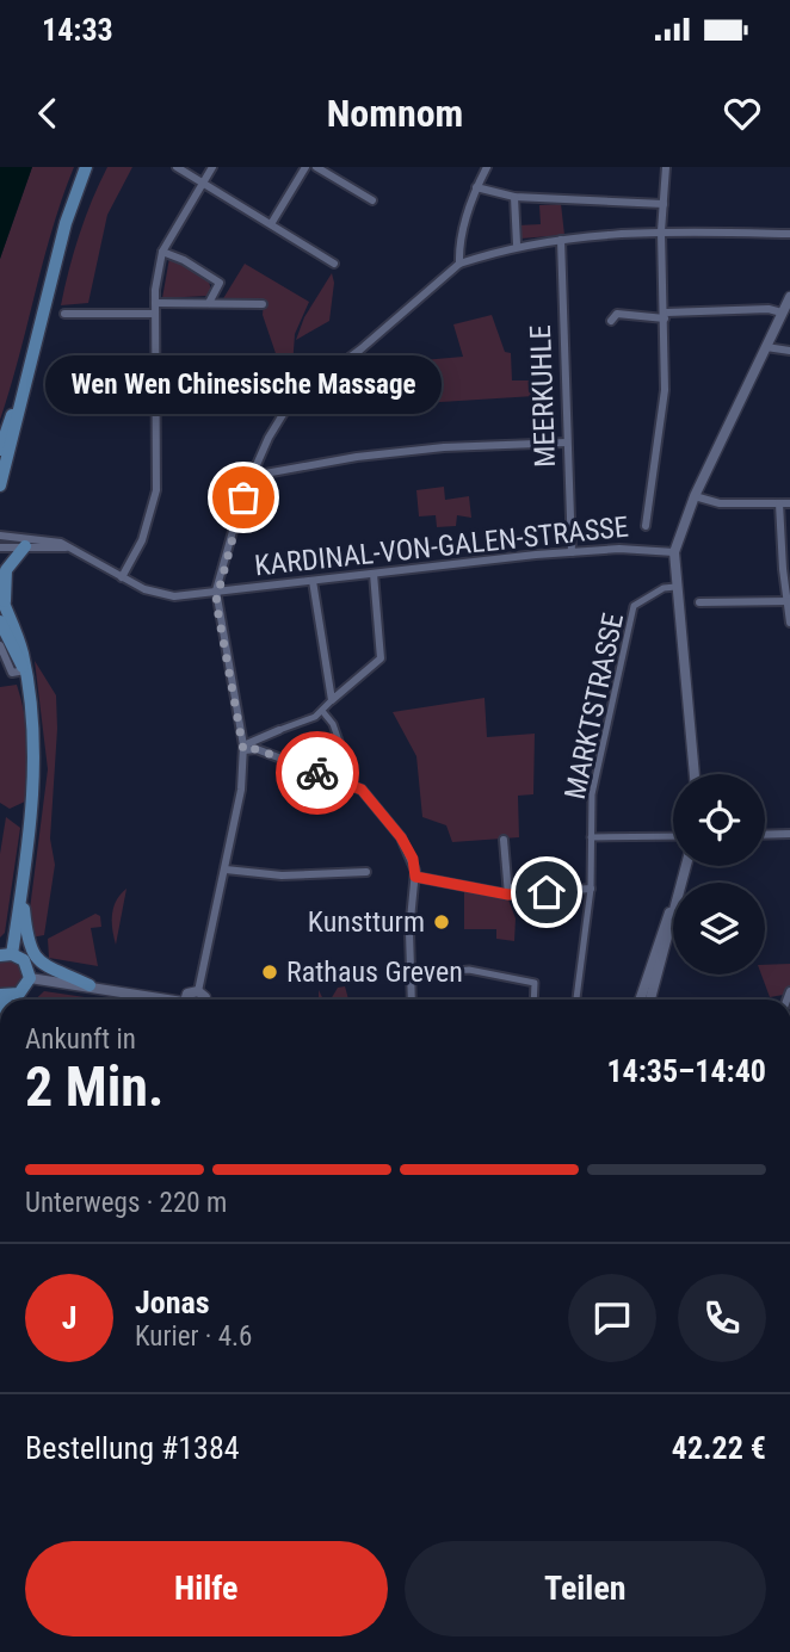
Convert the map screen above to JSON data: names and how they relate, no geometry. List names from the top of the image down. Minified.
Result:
{"streets":{"street":["MEERKUHLE","KARDINAL-VON-GALEN-STRASSE","MARKTSTRASSE"]},"crossings":[["MEERKUHLE","KARDINAL-VON-GALEN-STRASSE"]],"places":["Wen Wen Chinesische Massage","Kunstturm","Rathaus Greven"],"page":{"status":"14:33","header":"Nomnom","bubble":"Wen Wen Chinesische Massage","heading":["2 Min.","Ankunft in","14:35–14:40"],"panel":["Jonas","Kurier · 4.6","Bestellung #1384","42.22 €"],"bar":"Unterwegs · 220 m","round":"J","buttons":["Hilfe","Teilen"]}}
